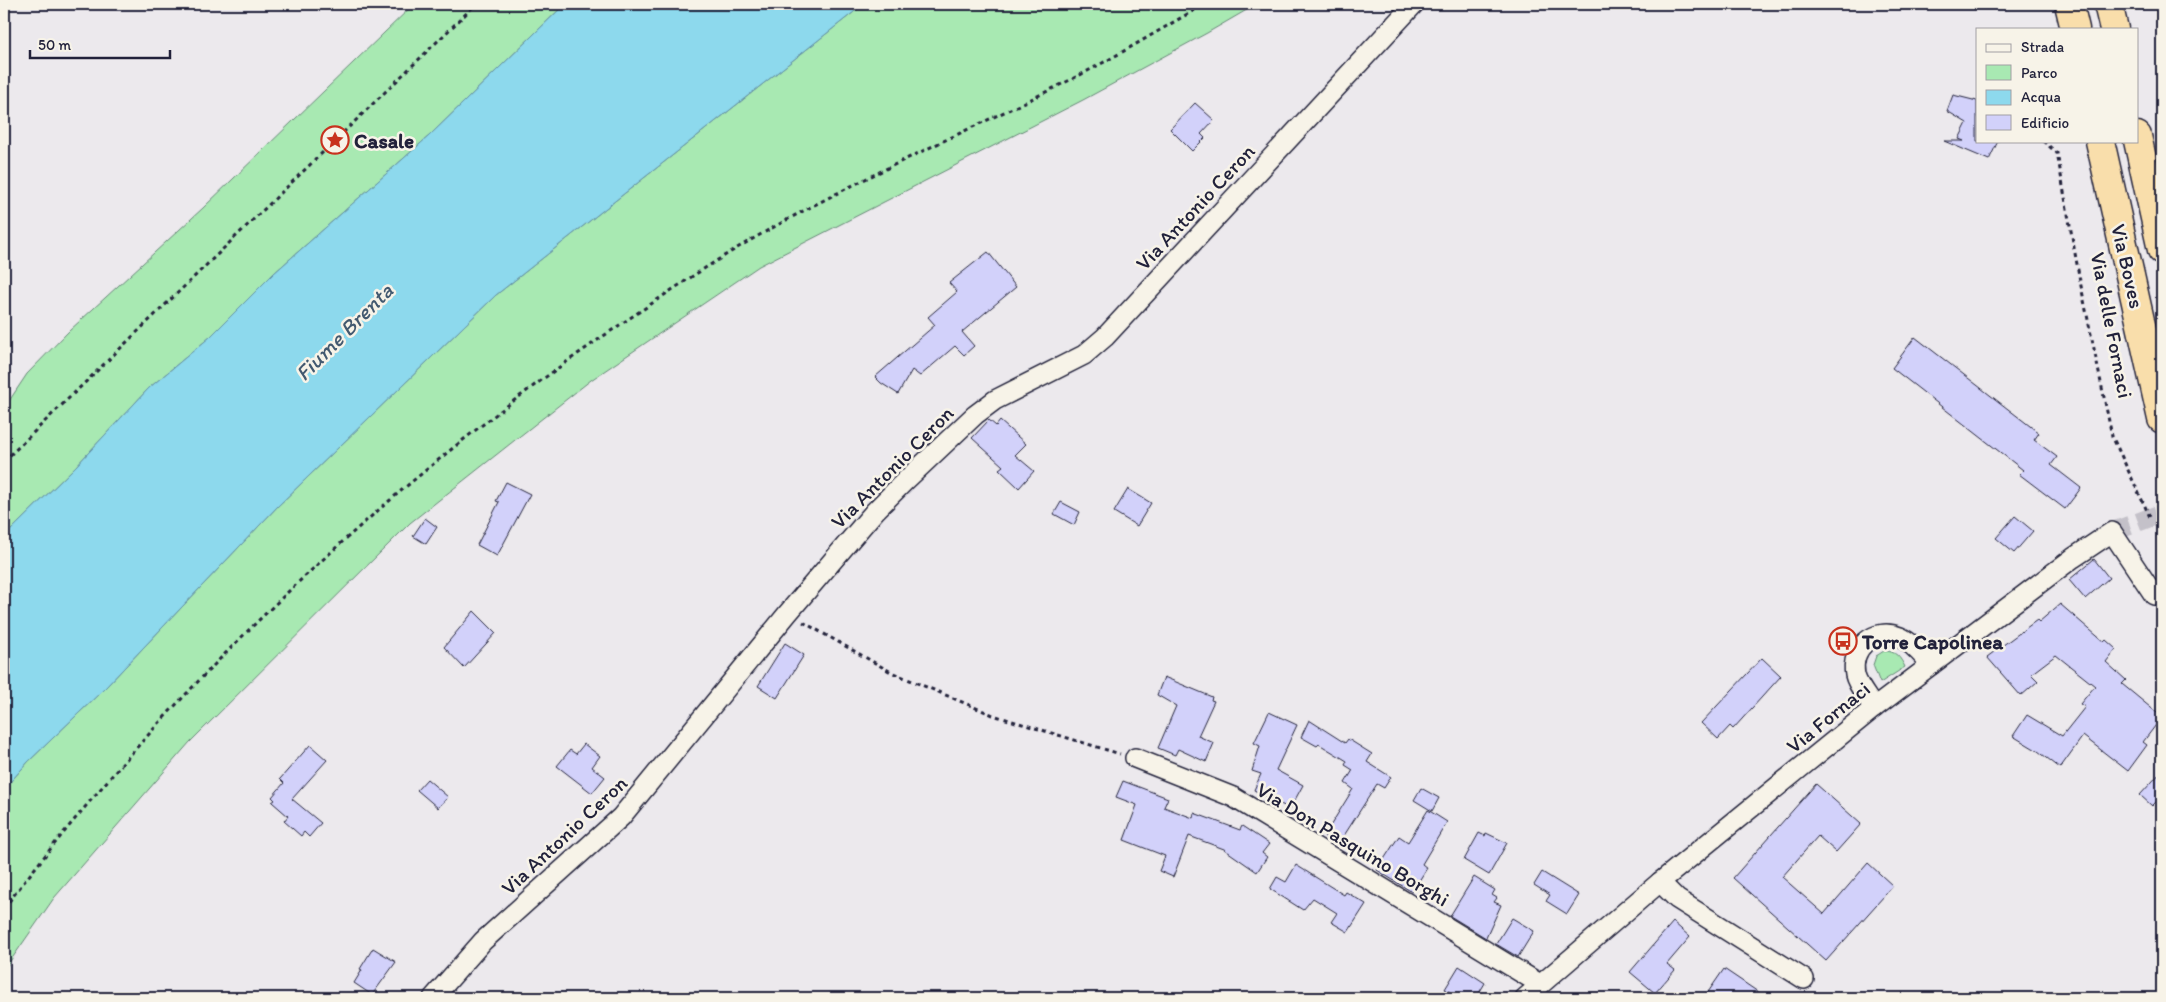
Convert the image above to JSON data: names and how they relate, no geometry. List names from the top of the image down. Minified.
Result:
{"streets":{"highway":["Via Boves"],"street":["Via Antonio Ceron","Via Fornaci","Via Don Pasquino Borghi"],"path":["Via delle Fornaci"]},"crossings":[["Via Fornaci","Via Don Pasquino Borghi"]],"water":["Fiume Brenta"],"places":{"place":["Casale"],"bus stop":["Torre Capolinea"]},"legend":["Strada","Parco","Acqua","Edificio"],"scale_bar":"50 m"}
